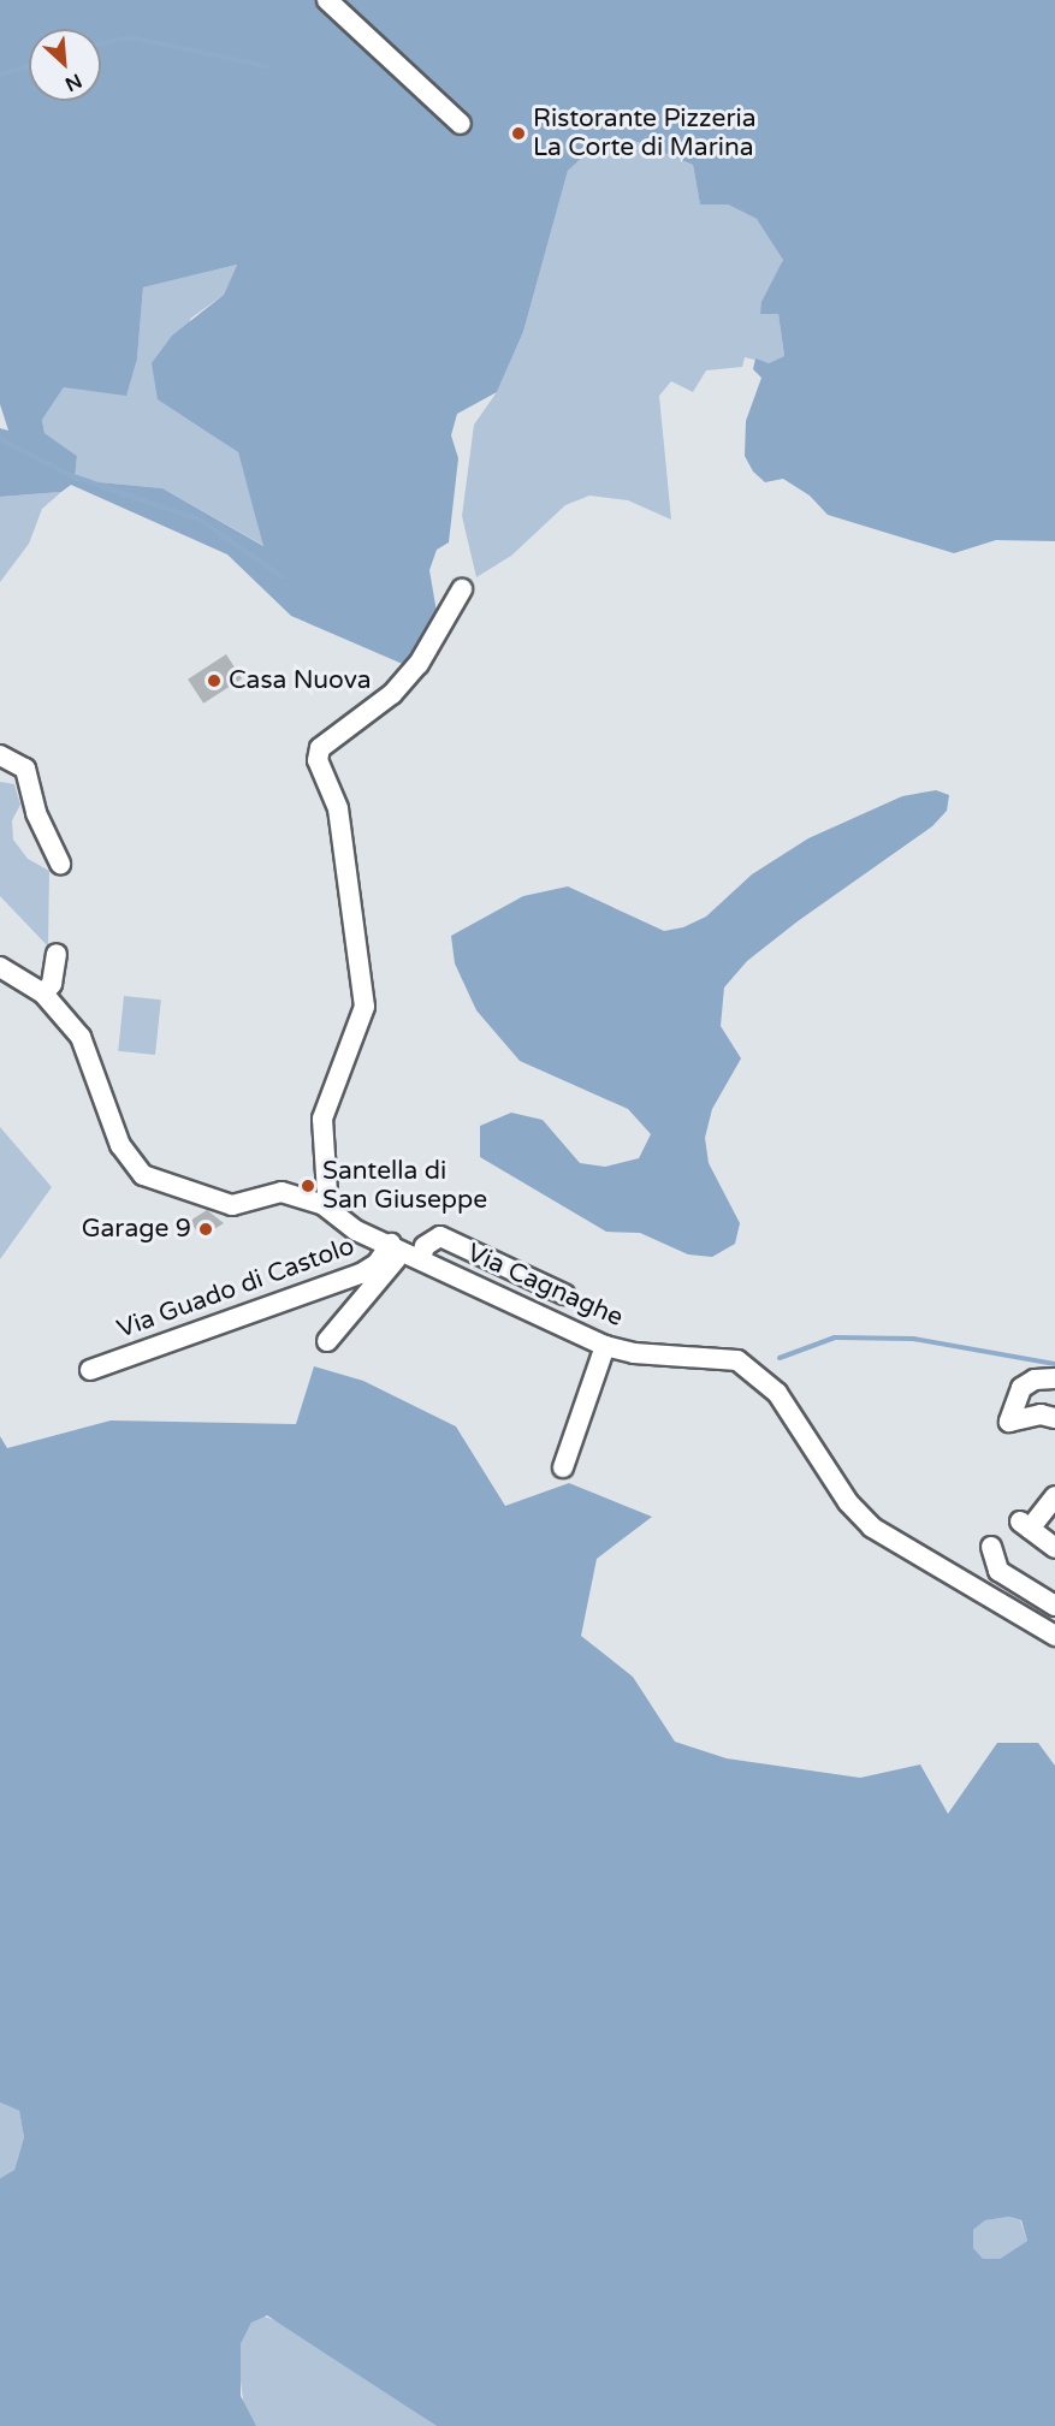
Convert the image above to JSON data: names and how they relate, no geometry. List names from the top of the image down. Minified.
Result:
{"streets":{"street":["Via Cagnaghe","Via Guado di Castolo"]},"crossings":[["Via Cagnaghe","Via Guado di Castolo"]],"places":["Ristorante Pizzeria La Corte di Marina","Casa Nuova","Santella di San Giuseppe","Garage 9"],"north":"bottom right"}
